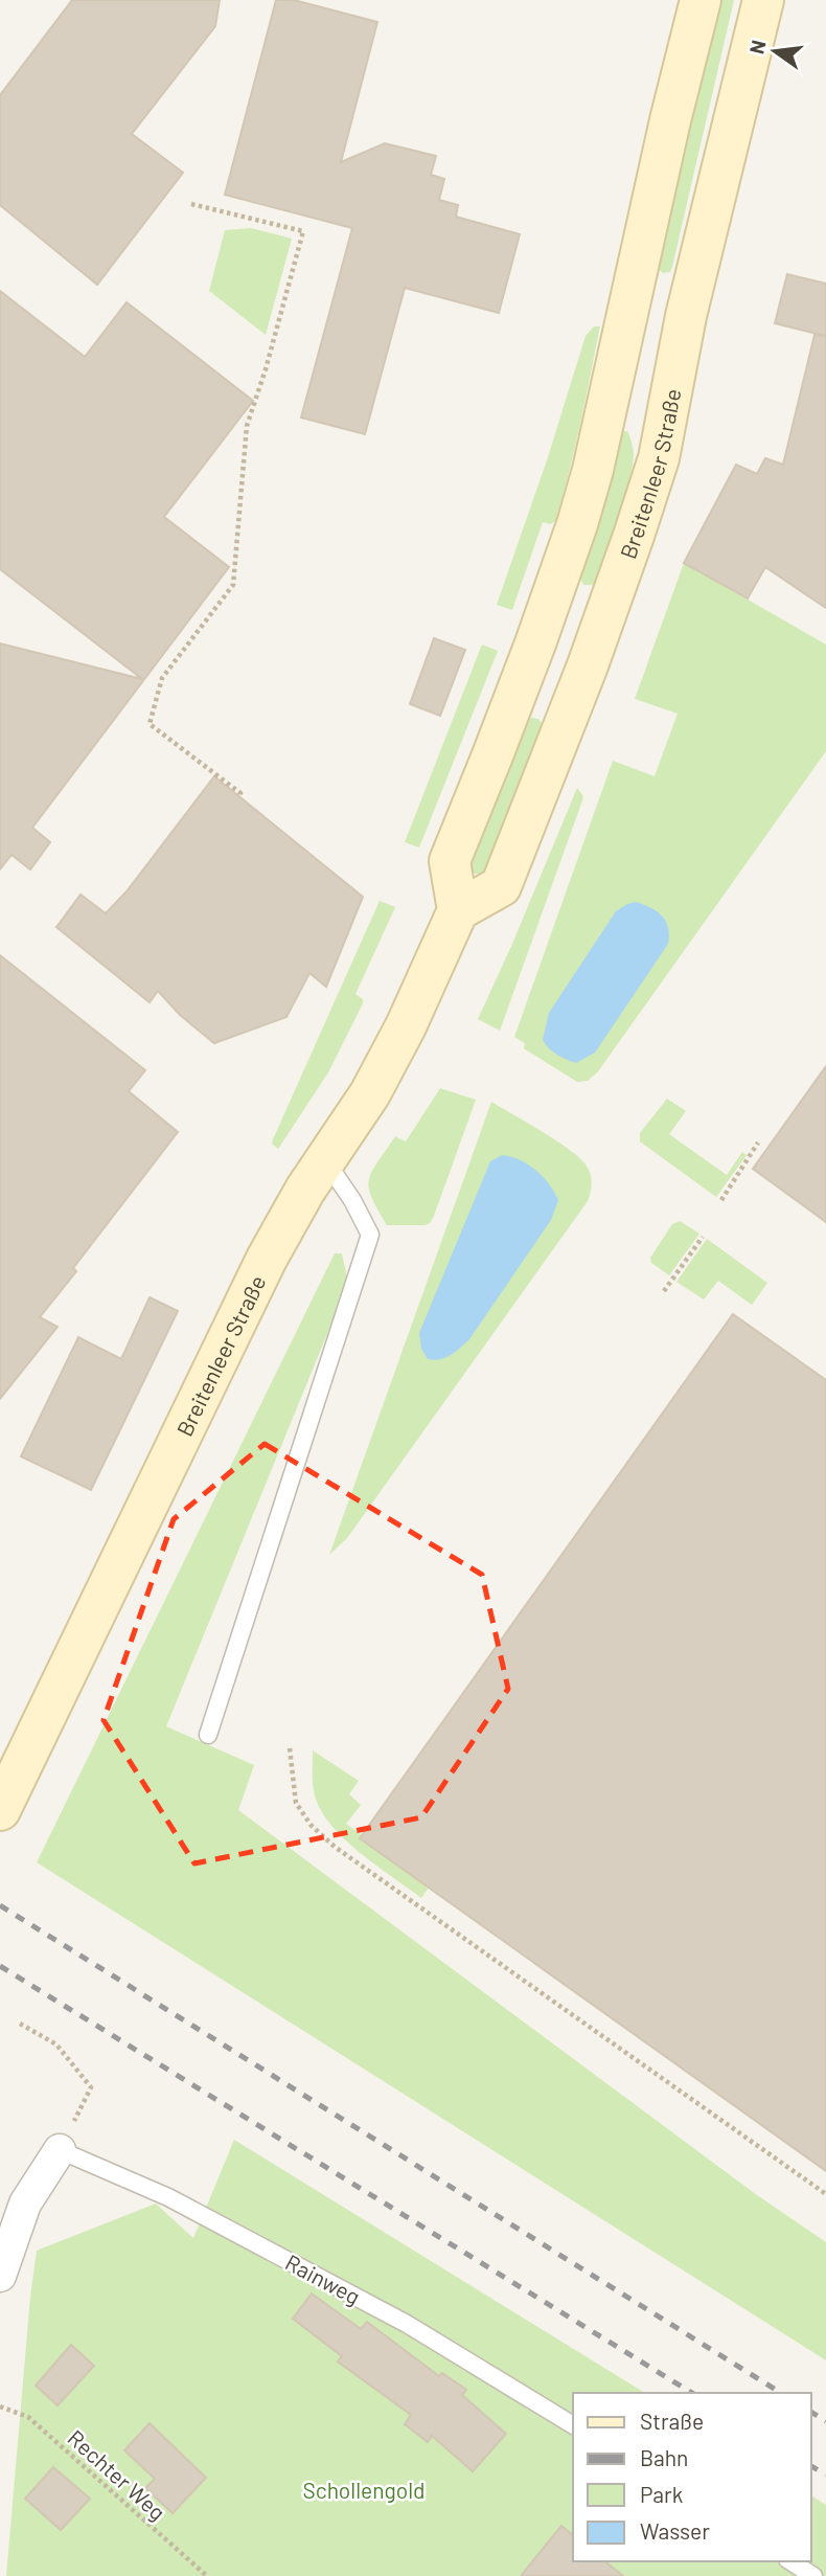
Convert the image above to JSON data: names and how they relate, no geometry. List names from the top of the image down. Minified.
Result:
{"streets":{"main road":["Breitenleer Straße"],"lane":["Rainweg"],"path":["Rechter Weg"]},"parks":["Schollengold"],"legend":["Straße","Bahn","Park","Wasser"],"north":"left"}
